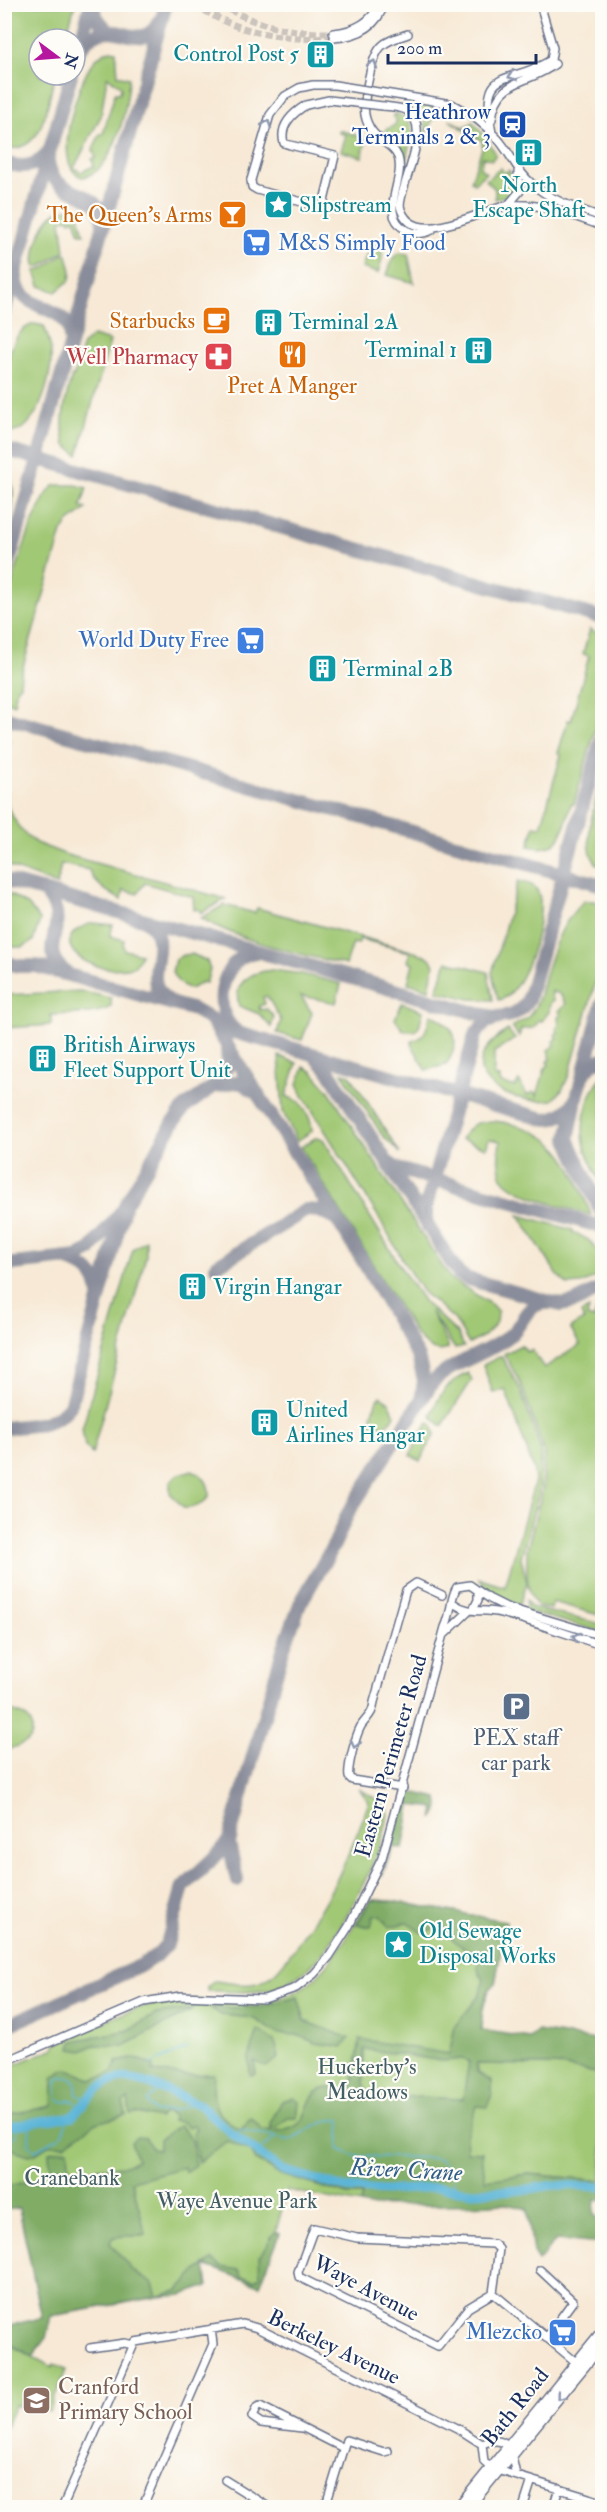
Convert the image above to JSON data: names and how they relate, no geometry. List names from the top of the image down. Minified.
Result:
{"streets":{"highway":["Bath Road"],"street":["Eastern Perimeter Road","Waye Avenue","Berkeley Avenue"]},"water":["River Crane"],"parks":["Huckerby's Meadows","Cranebank","Waye Avenue Park"],"places":{"building":["Control Post 5","North Escape Shaft","Terminal 2A","Terminal 1","Terminal 2B","British Airways Fleet Support Unit","Virgin Hangar","United Airlines Hangar"],"station":["Heathrow Terminals 2 & 3"],"place":["Slipstream","Old Sewage Disposal Works"],"bar":["The Queen's Arms"],"supermarket":["M&S Simply Food","World Duty Free","Mlezcko"],"cafe":["Starbucks"],"restaurant":["Pret A Manger"],"pharmacy":["Well Pharmacy"],"parking":["PEX staff car park"],"school or university":["Cranford Primary School"]},"scale_bar":"200 m","north":"right"}
